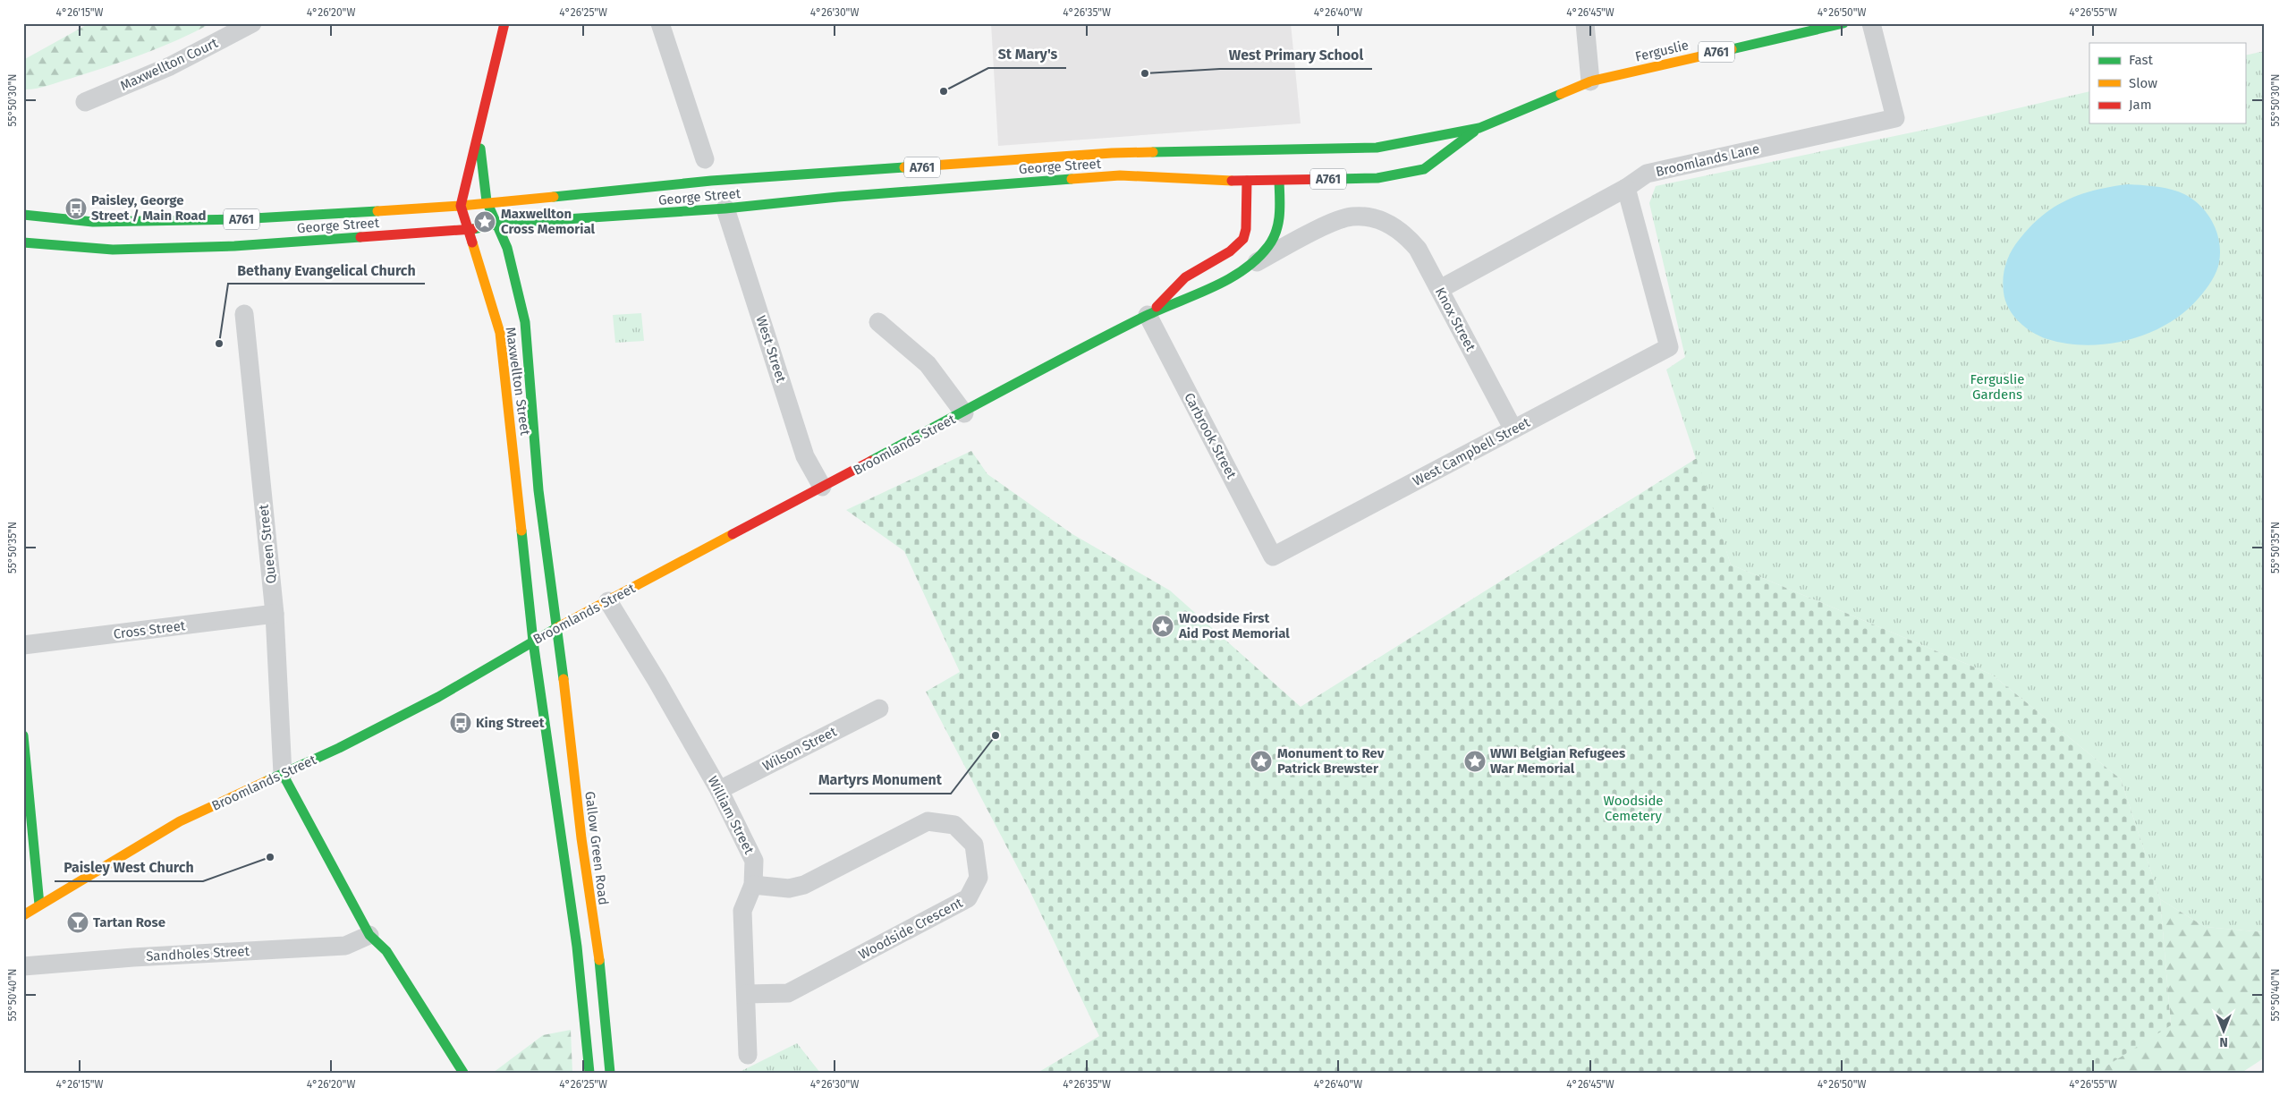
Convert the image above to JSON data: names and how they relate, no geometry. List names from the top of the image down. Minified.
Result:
{"streets":{"main road":["Ferguslie","A761","George Street","Maxwellton Street","Broomlands Street","Gallow Green Road"],"street":["Maxwellton Court","Broomlands Lane","Knox Street","West Street","Carbrook Street","West Campbell Street","Queen Street","Cross Street","Wilson Street","William Street","Woodside Crescent","Sandholes Street"]},"crossings":[["Ferguslie","A761"],["A761","George Street"],["Broomlands Lane","Knox Street"],["Broomlands Lane","West Campbell Street"],["George Street","West Street"],["George Street","Maxwellton Street"],["George Street","Broomlands Street"],["Knox Street","Broomlands Street"],["Knox Street","West Campbell Street"],["West Street","Broomlands Street"],["Maxwellton Street","Broomlands Street"],["Maxwellton Street","Gallow Green Road"],["Carbrook Street","Broomlands Street"],["Carbrook Street","West Campbell Street"],["Broomlands Street","Queen Street"],["Broomlands Street","William Street"],["Broomlands Street","Gallow Green Road"],["Queen Street","Cross Street"],["Wilson Street","William Street"],["William Street","Woodside Crescent"]],"parks":["Ferguslie Gardens","Woodside Cemetery"],"places":{"other":["West Primary School","St Mary's","Bethany Evangelical Church","Martyrs Monument","Paisley West Church"],"bus stop":["Paisley, George Street / Main Road","King Street"],"place":["Maxwellton Cross Memorial","Woodside First Aid Post Memorial","Monument to Rev Patrick Brewster","WWI Belgian Refugees War Memorial"],"bar":["Tartan Rose"]},"legend":["Fast","Slow","Jam"],"north":"bottom","coordinates":["4°26'15\"W","4°26'20\"W","4°26'25\"W","4°26'30\"W","4°26'35\"W","4°26'40\"W","4°26'45\"W","4°26'50\"W","4°26'55\"W","55°50'30\"N","55°50'35\"N","55°50'40\"N"]}
